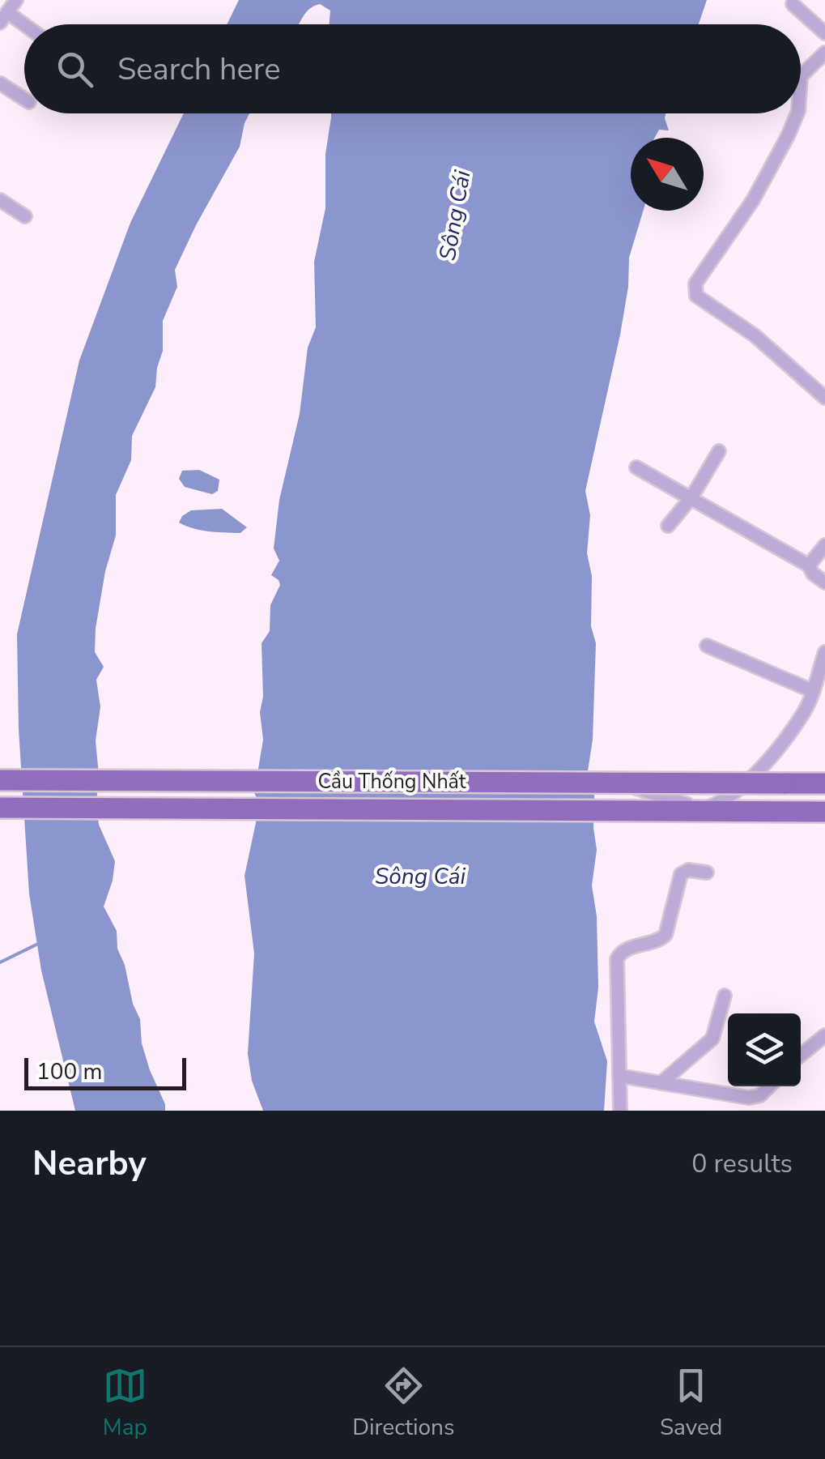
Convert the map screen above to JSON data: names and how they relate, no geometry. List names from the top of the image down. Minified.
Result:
{"streets":{"main road":["Cầu Thống Nhất"]},"water":["Sông Cái"],"scale_bar":"100 m","north":"top left","page":{"search":"Search here","scale":"100 m","heading":["Nearby","0 results"],"nav":["Map","Directions","Saved"]}}
